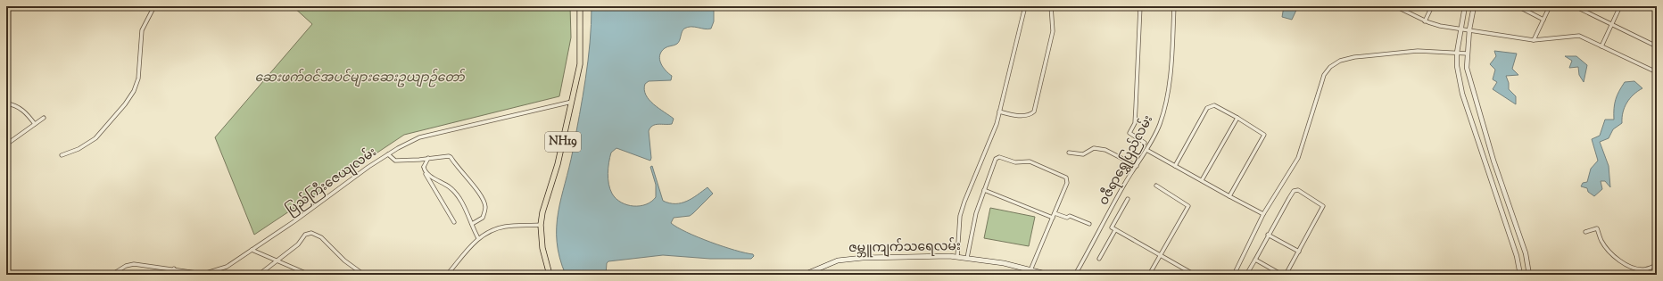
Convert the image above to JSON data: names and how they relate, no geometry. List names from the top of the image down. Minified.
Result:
{"streets":{"highway":["NH19"],"main road":["ဇမ္ဘူကျက်သရေလမ်း"],"street":["ဝဇီရာရွှေပြည်လမ်း","ပြည်ကြီးဇေယျလမ်း"]},"crossings":[["NH19","ပြည်ကြီးဇေယျလမ်း"]],"parks":["ဆေးဖက်ဝင်အပင်များဆေးဥယျာဉ်တော်"]}
